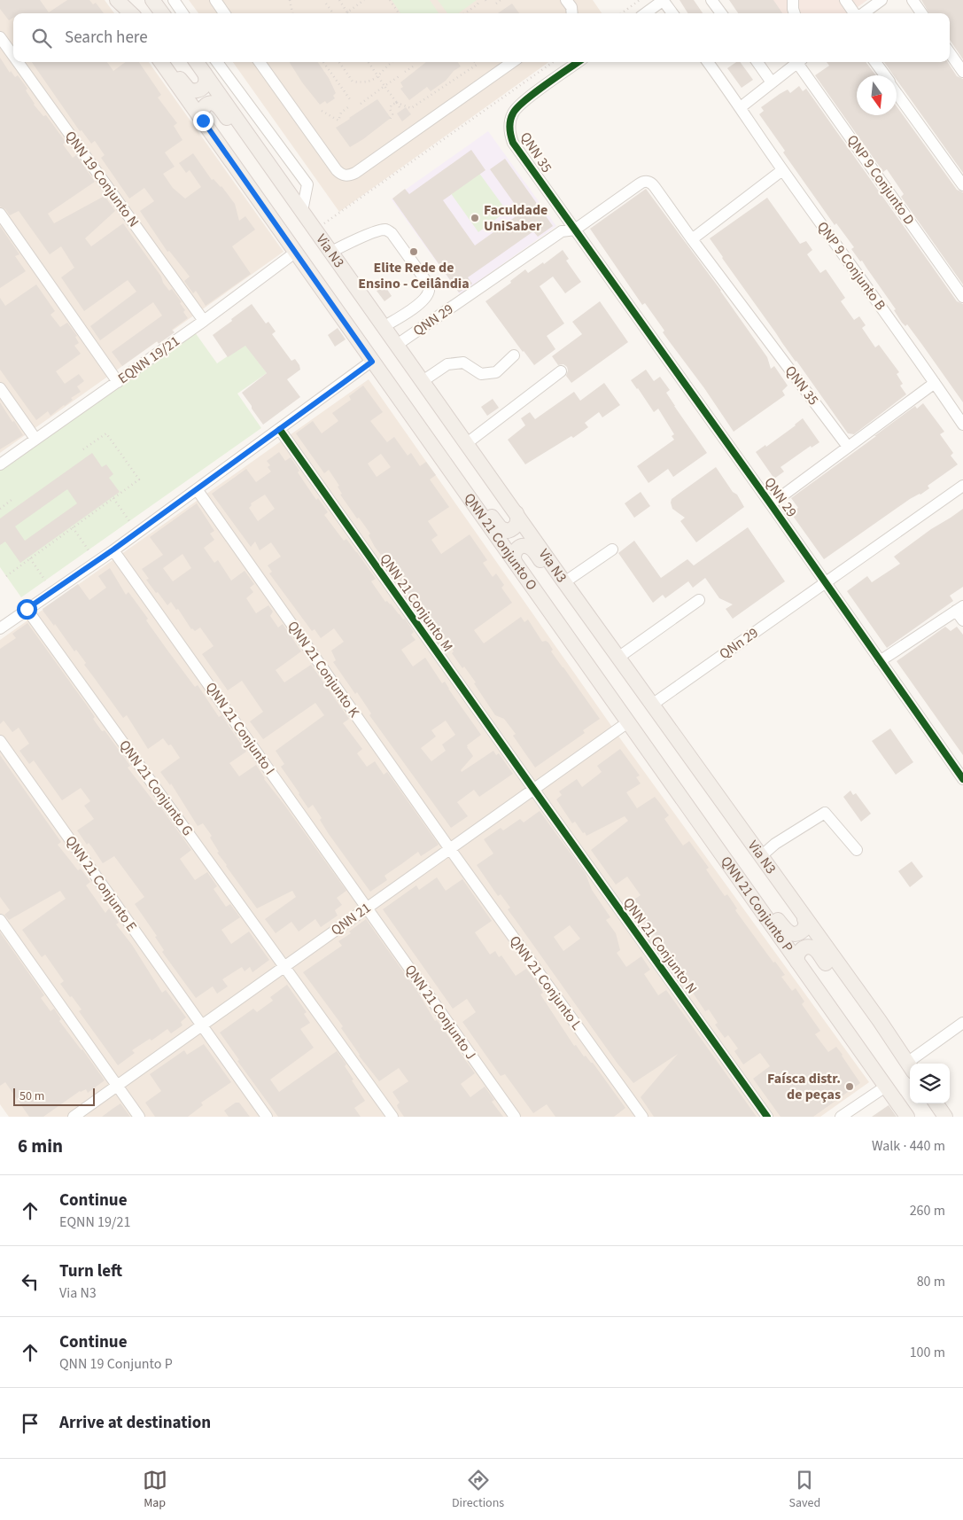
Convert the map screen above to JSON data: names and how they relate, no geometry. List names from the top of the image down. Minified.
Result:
{"streets":{"main road":["Via N3","QNN 21 Conjunto O","QNN 21 Conjunto P"],"street":["QNN 35","QNN 19 Conjunto N","QNP 9 Conjunto D","QNP 9 Conjunto B","QNN 29","EQNN 19/21","QNN 21 Conjunto M","QNn 29","QNN 21 Conjunto K","QNN 21 Conjunto I","QNN 21 Conjunto G","QNN 21 Conjunto E","QNN 21","QNN 21 Conjunto N","QNN 21 Conjunto L","QNN 21 Conjunto J"]},"crossings":[["QNN 35","QNN 29"],["QNN 19 Conjunto N","EQNN 19/21"],["Via N3","QNN 29"],["Via N3","EQNN 19/21"],["Via N3","QNN 21 Conjunto O"],["Via N3","QNn 29"],["QNN 29","QNn 29"],["QNN 21 Conjunto O","QNN 21 Conjunto P"],["QNN 21 Conjunto O","QNN 21"],["QNN 21 Conjunto M","QNN 21"],["QNN 21 Conjunto M","QNN 21 Conjunto N"],["QNN 21 Conjunto K","QNN 21"],["QNN 21 Conjunto K","QNN 21 Conjunto L"],["QNN 21 Conjunto I","QNN 21"],["QNN 21 Conjunto I","QNN 21 Conjunto J"],["QNN 21 Conjunto G","QNN 21"],["QNN 21 Conjunto E","QNN 21"],["QNN 21 Conjunto P","QNN 21"],["QNN 21","QNN 21 Conjunto N"],["QNN 21","QNN 21 Conjunto L"],["QNN 21","QNN 21 Conjunto J"]],"places":["Faculdade UniSaber","Elite Rede de Ensino - Ceilândia","Faísca distr. de peças"],"scale_bar":"50 m","north":"bottom","page":{"search":"Search here","scale":"50 m","heading":["6 min","Walk · 440 m"],"list":[["Continue","EQNN 19/21","260 m"],["Turn left","Via N3","80 m"],["Continue","QNN 19 Conjunto P","100 m"],"Arrive at destination"],"nav":["Map","Directions","Saved"]}}
